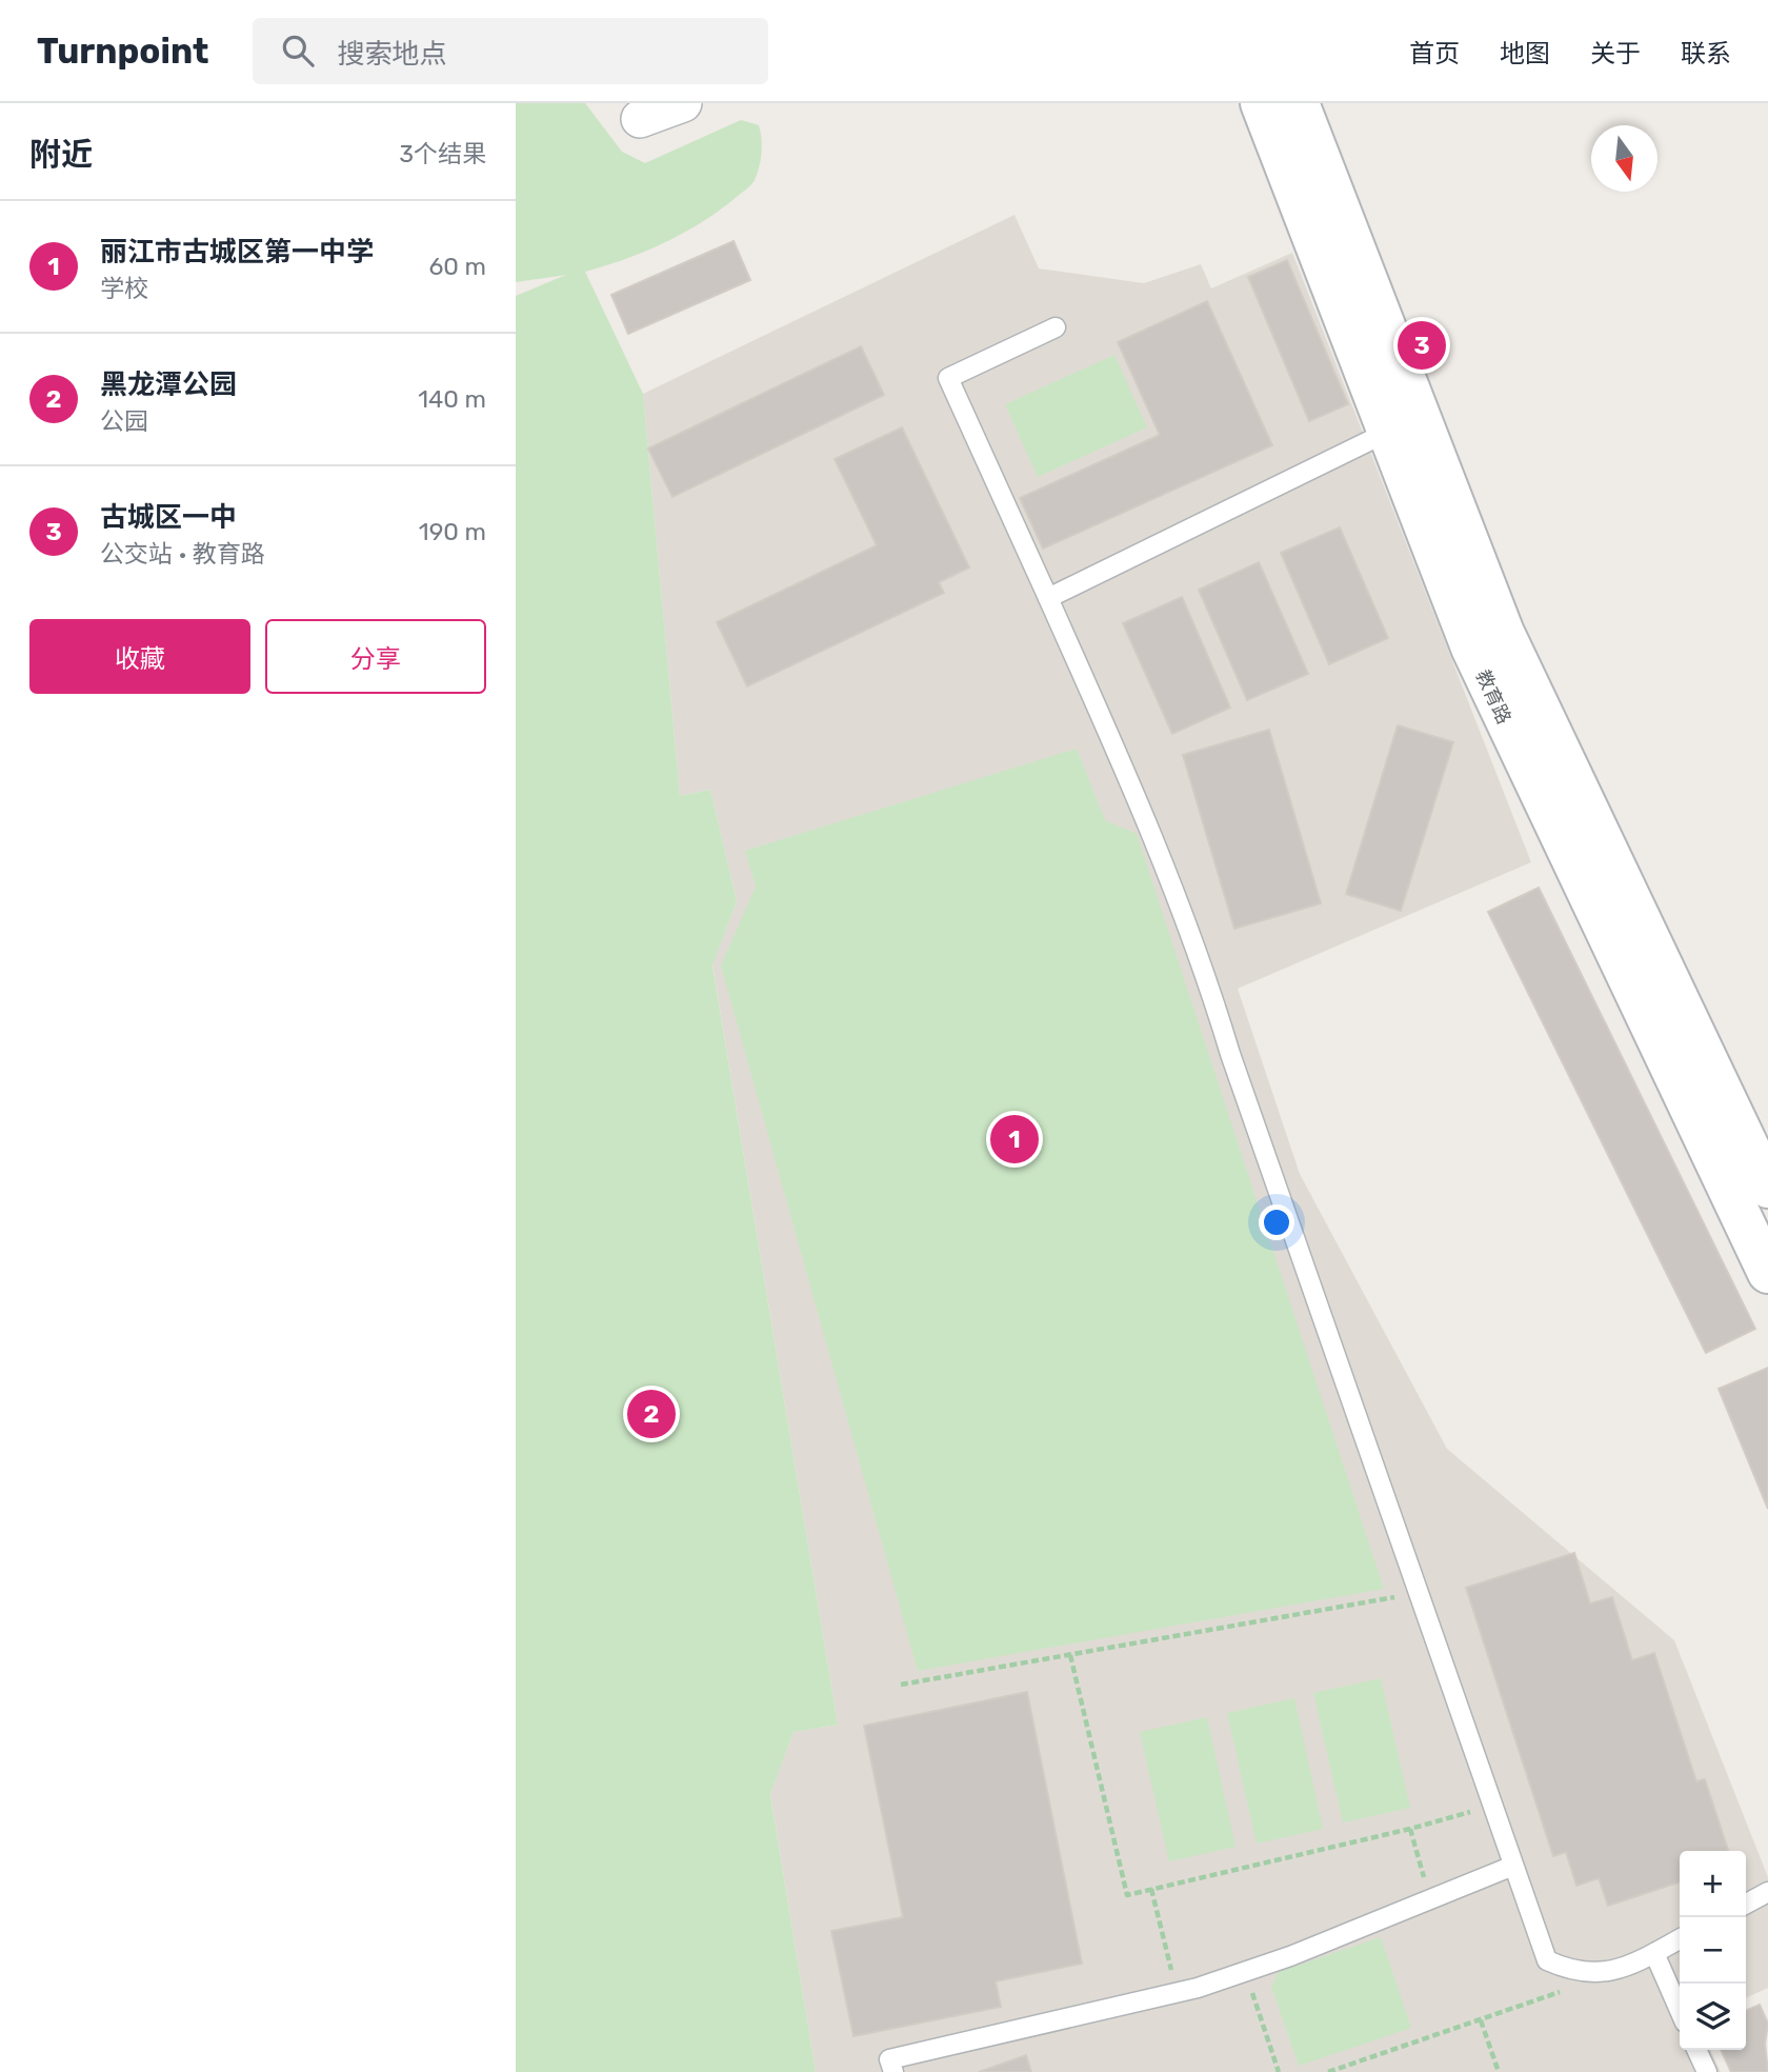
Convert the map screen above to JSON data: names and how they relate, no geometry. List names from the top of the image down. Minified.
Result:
{"streets":{"street":["教育路"]},"north":"bottom","page":{"header":"Turnpoint","search":"搜索地点","nav":["首页","地图","关于","联系"],"heading":["附近","3个结果"],"list":[{"mark":"1","name":"丽江市古城区第一中学","note":"学校","value":"60 m"},{"mark":"2","name":"黑龙潭公园","note":"公园","value":"140 m"},{"mark":"3","name":"古城区一中","note":"公交站 · 教育路","value":"190 m"}],"pins":["3","1","2"],"buttons":["收藏","分享"],"map_buttons":["+","−"]}}
